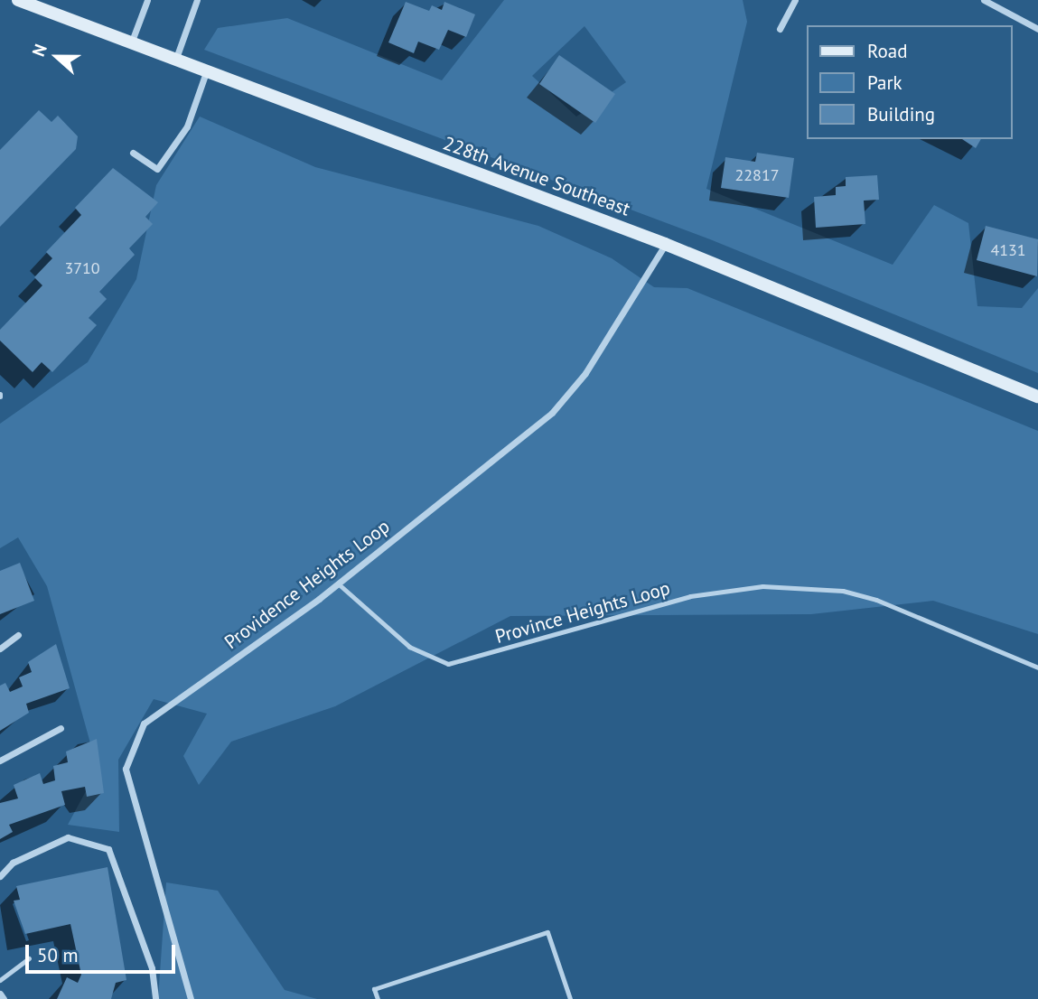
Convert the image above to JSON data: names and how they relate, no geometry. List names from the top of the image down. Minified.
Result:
{"streets":{"main road":["228th Avenue Southeast"],"street":["Providence Heights Loop"],"lane":["Province Heights Loop"]},"crossings":[["228th Avenue Southeast","Providence Heights Loop"],["Providence Heights Loop","Province Heights Loop"]],"house_numbers":["22817","4131","3710"],"legend":["Road","Park","Building"],"scale_bar":"50 m","north":"left"}
